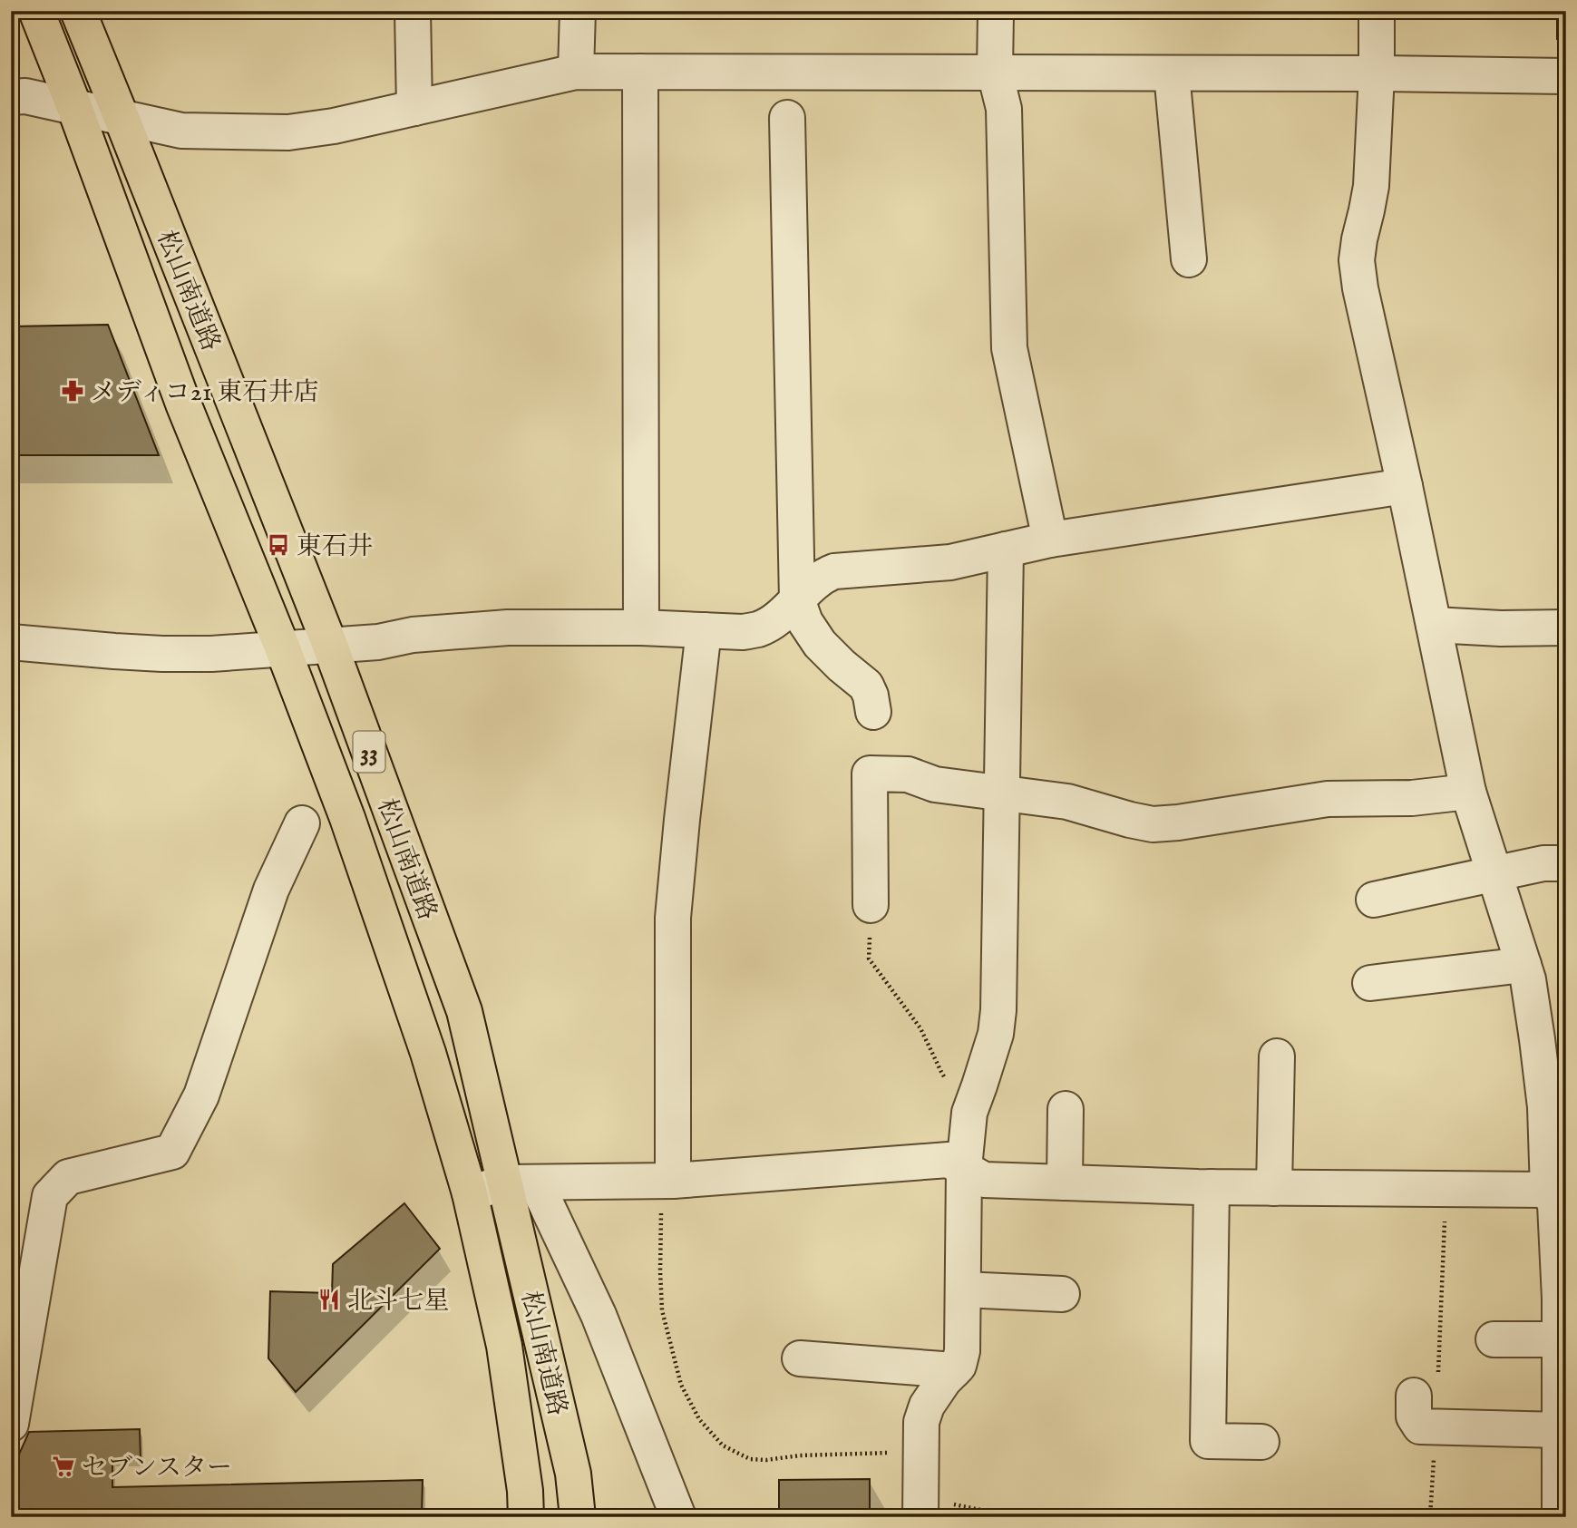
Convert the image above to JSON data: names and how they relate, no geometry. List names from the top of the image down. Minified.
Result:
{"streets":{"highway":["松山南道路","33"]},"places":{"pharmacy":["メディコ21 東石井店"],"bus stop":["東石井"],"restaurant":["北斗七星"],"supermarket":["セブンスター"]}}
